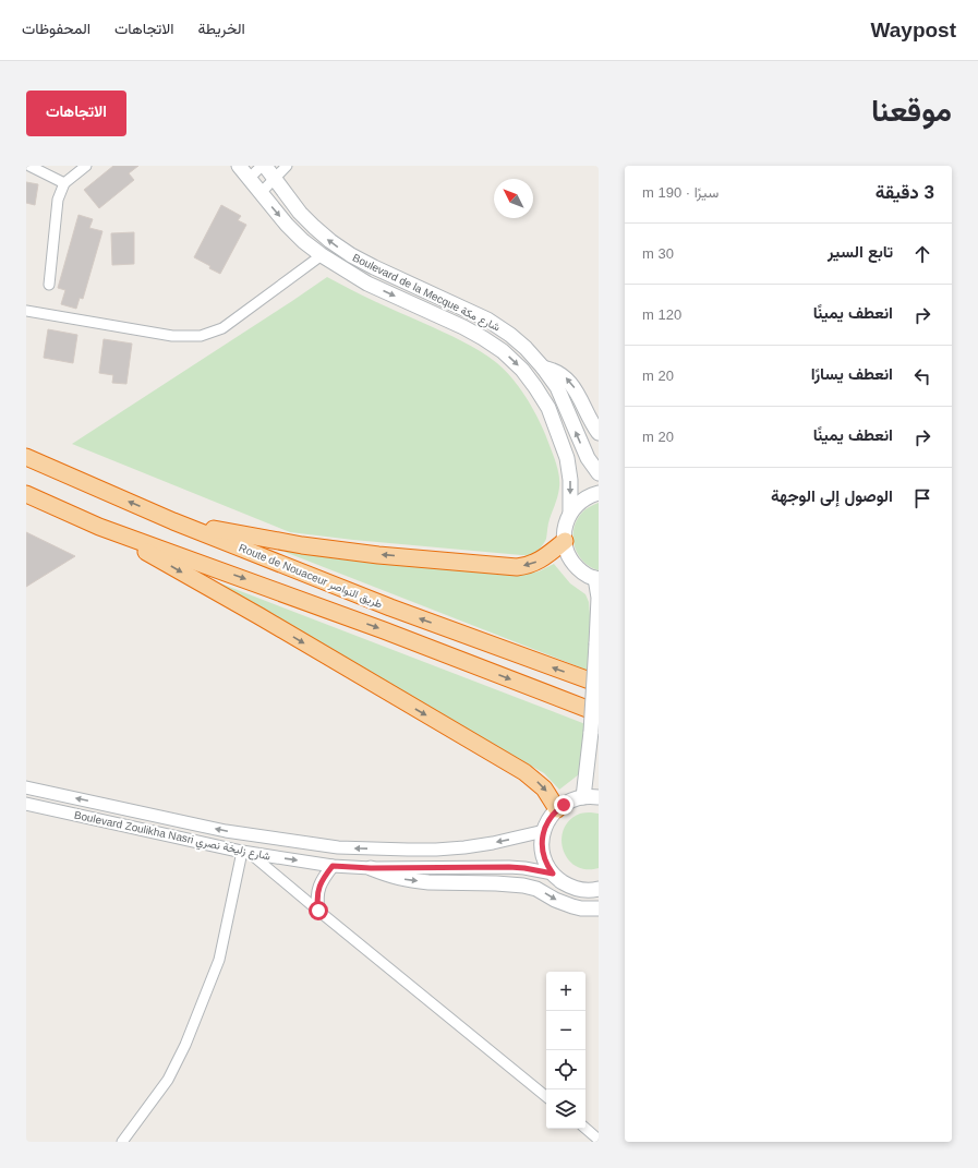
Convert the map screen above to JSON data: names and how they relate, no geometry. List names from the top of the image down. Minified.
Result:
{"streets":{"highway":["Route de Nouaceur طريق النواصر"],"main road":["Boulevard de la Mecque شارع مكة"],"street":["Boulevard Zoulikha Nasri شارع زليخة نصري"]},"north":"top left","page":{"header":"Waypost","nav":["الخريطة","الاتجاهات","المحفوظات"],"title":"موقعنا","buttons":"الاتجاهات","heading":["3 دقيقة","سيرًا · 190 m"],"list":[["تابع السير","30 m"],["انعطف يمينًا","120 m"],["انعطف يسارًا","20 m"],["انعطف يمينًا","20 m"],"الوصول إلى الوجهة"],"map_buttons":["+","−"]}}
